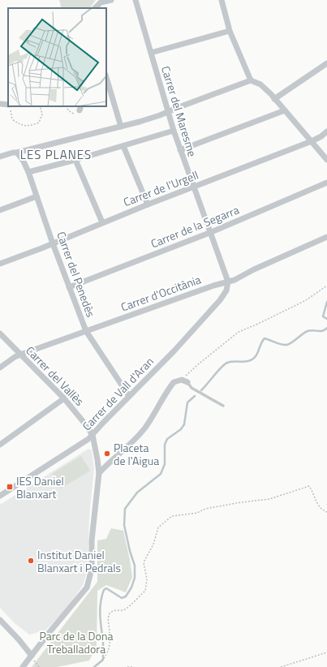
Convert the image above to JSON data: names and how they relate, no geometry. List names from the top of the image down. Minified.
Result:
{"streets":{"street":["Carrer del Maresme","Carrer de l'Urgell","Carrer de la Segarra","Carrer del Penedès","Carrer d'Occitània","Carrer del Vallès","Carrer de Vall d'Aran"]},"crossings":[["Carrer del Maresme","Carrer de l'Urgell"],["Carrer del Maresme","Carrer de la Segarra"],["Carrer del Maresme","Carrer d'Occitània"],["Carrer del Maresme","Carrer de Vall d'Aran"],["Carrer de l'Urgell","Carrer del Penedès"],["Carrer de la Segarra","Carrer del Penedès"],["Carrer del Penedès","Carrer d'Occitània"],["Carrer del Penedès","Carrer de Vall d'Aran"],["Carrer d'Occitània","Carrer del Vallès"],["Carrer d'Occitània","Carrer de Vall d'Aran"],["Carrer del Vallès","Carrer de Vall d'Aran"]],"districts":["LES PLANES"],"parks":["Parc de la Dona Treballadora"],"places":{"other":["Placeta de l'Aigua","Institut Daniel Blanxart i Pedrals"],"transit":["IES Daniel Blanxart"]}}
